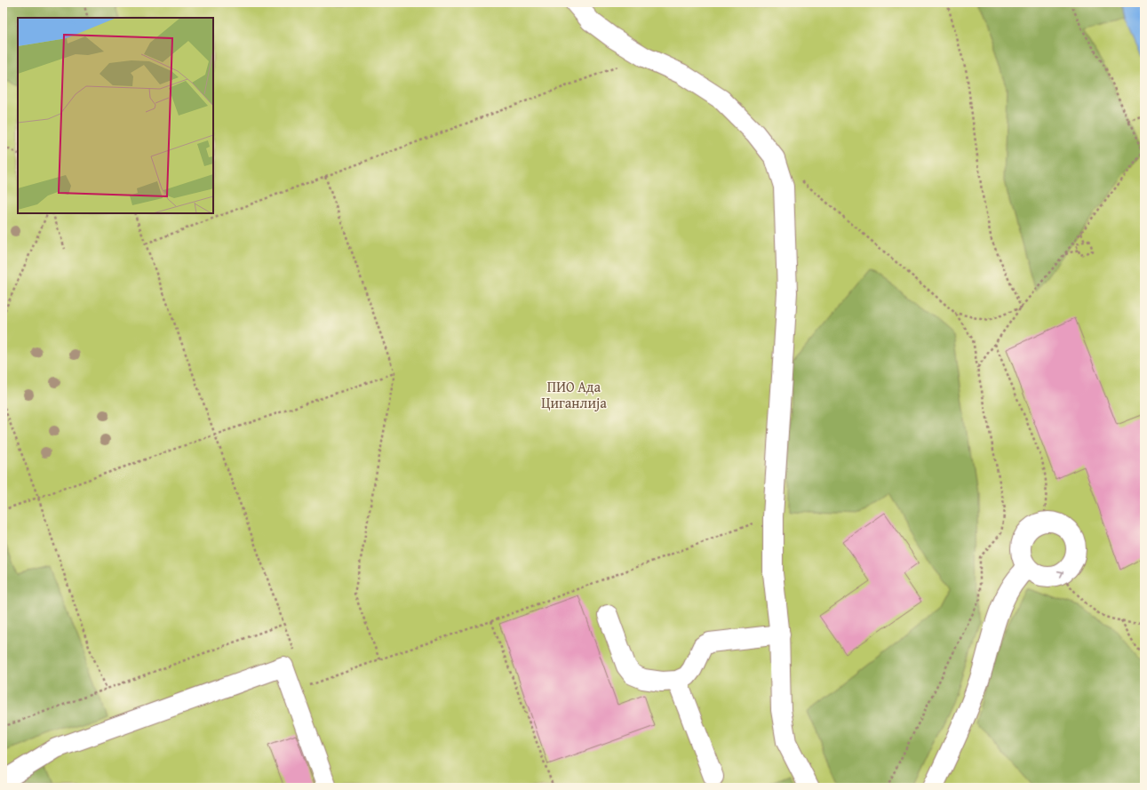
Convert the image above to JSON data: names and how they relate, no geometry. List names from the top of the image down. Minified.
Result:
{"parks":["ПИО Ада Циганлија"]}
